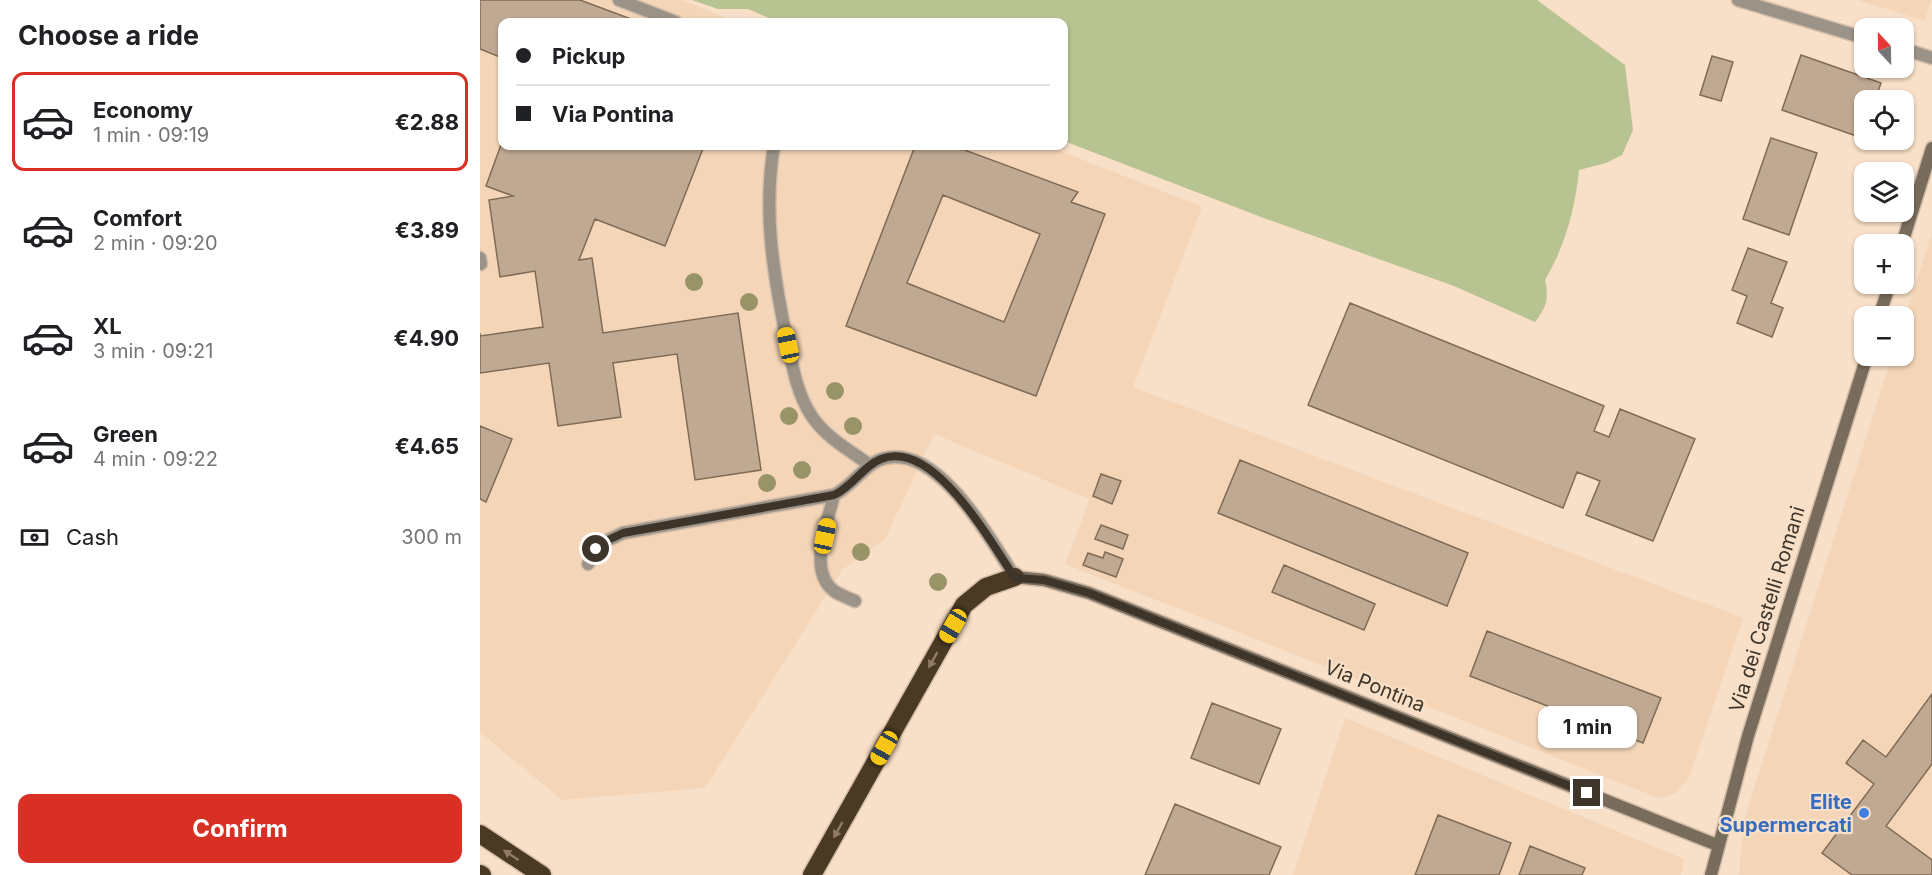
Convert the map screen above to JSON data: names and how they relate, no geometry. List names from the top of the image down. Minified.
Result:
{"streets":{"street":["Via dei Castelli Romani","Via Pontina"]},"crossings":[["Via dei Castelli Romani","Via Pontina"]],"places":["Elite Supermercati"],"north":"top","page":{"heading":"Choose a ride","map_buttons":["+","−"],"banner":["Pickup","Via Pontina"],"list":[{"name":"Economy","note":"1 min · 09:19","value":"€2.88"},{"name":"Comfort","note":"2 min · 09:20","value":"€3.89"},{"name":"XL","note":"3 min · 09:21","value":"€4.90"},{"name":"Green","note":"4 min · 09:22","value":"€4.65"}],"pay":["Cash","300 m"],"bubble":"1 min","buttons":"Confirm"}}
